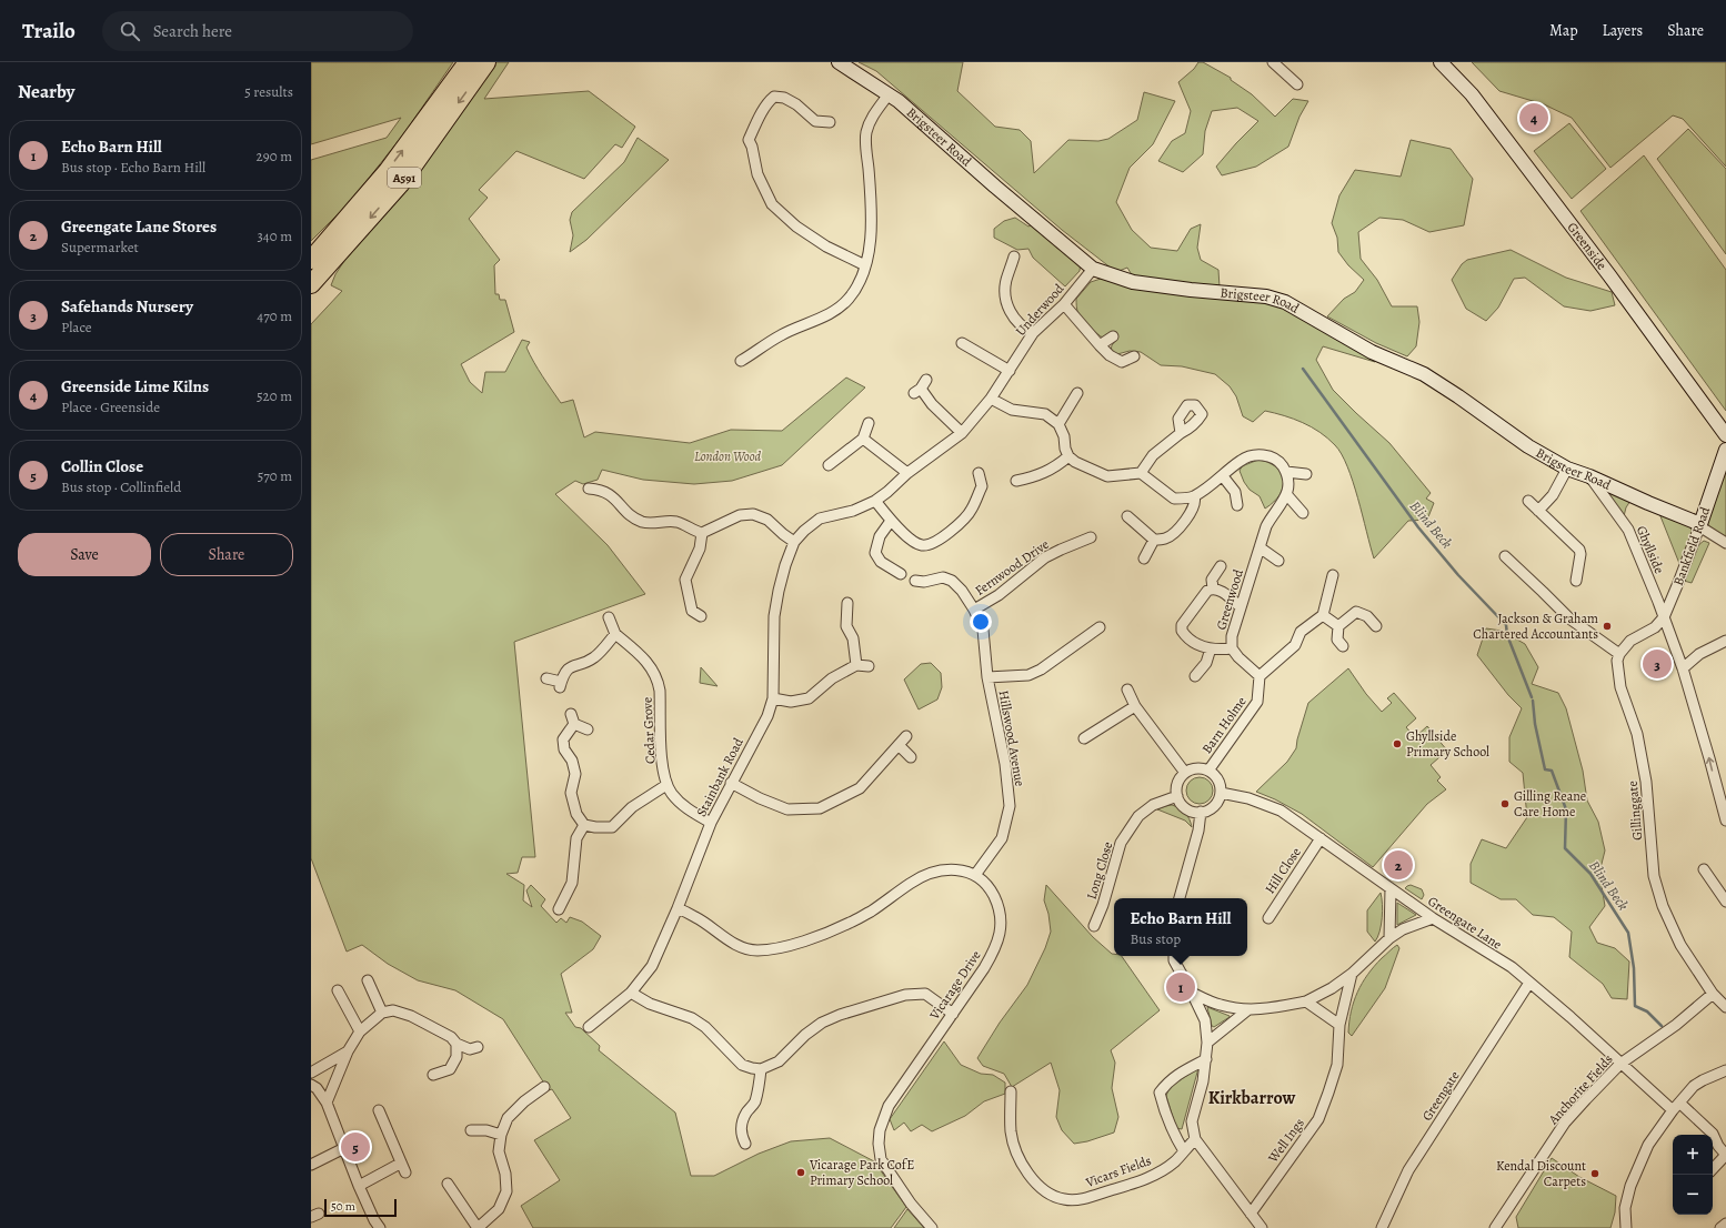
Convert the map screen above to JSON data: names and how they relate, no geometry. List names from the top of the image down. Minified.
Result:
{"streets":{"highway":["A591"],"street":["Brigsteer Road","Greenside","Underwood","Bankfield Road","Ghyllside","Fernwood Drive","Greenwood","Barn Holme","Cedar Grove","Hillswood Avenue","Stainbank Road","Gillinggate","Long Close","Hill Close","Greengate Lane","Vicarage Drive","Anchorite Fields","Greengate","Well Ings","Vicars Fields"]},"crossings":[["Brigsteer Road","Underwood"],["Brigsteer Road","Bankfield Road"],["Brigsteer Road","Ghyllside"],["Underwood","Stainbank Road"],["Bankfield Road","Ghyllside"],["Fernwood Drive","Hillswood Avenue"],["Greenwood","Barn Holme"],["Barn Holme","Long Close"],["Barn Holme","Greengate Lane"],["Cedar Grove","Stainbank Road"],["Hillswood Avenue","Vicarage Drive"],["Gillinggate","Anchorite Fields"],["Long Close","Greengate Lane"],["Hill Close","Greengate Lane"],["Greengate Lane","Anchorite Fields"],["Greengate Lane","Greengate"]],"one_way":["Ghyllside"],"districts":["Kirkbarrow"],"water":["Blind Beck"],"parks":["London Wood"],"places":["Jackson & Graham Chartered Accountants","Ghyllside Primary School","Gilling Reane Care Home","Vicarage Park CofE Primary School","Kendal Discount Carpets"],"scale_bar":"50 m","page":{"header":"Trailo","search":"Search here","nav":["Map","Layers","Share"],"heading":["Nearby","5 results"],"pins":["4","3","2","1","5"],"list":[{"mark":"1","name":"Echo Barn Hill","note":"Bus stop · Echo Barn Hill","value":"290 m"},{"mark":"2","name":"Greengate Lane Stores","note":"Supermarket","value":"340 m"},{"mark":"3","name":"Safehands Nursery","note":"Place","value":"470 m"},{"mark":"4","name":"Greenside Lime Kilns","note":"Place · Greenside","value":"520 m"},{"mark":"5","name":"Collin Close","note":"Bus stop · Collinfield","value":"570 m"}],"buttons":["Save","Share"],"popup":["Echo Barn Hill","Bus stop"],"map_buttons":["+","−"],"scale":"50 m"}}
